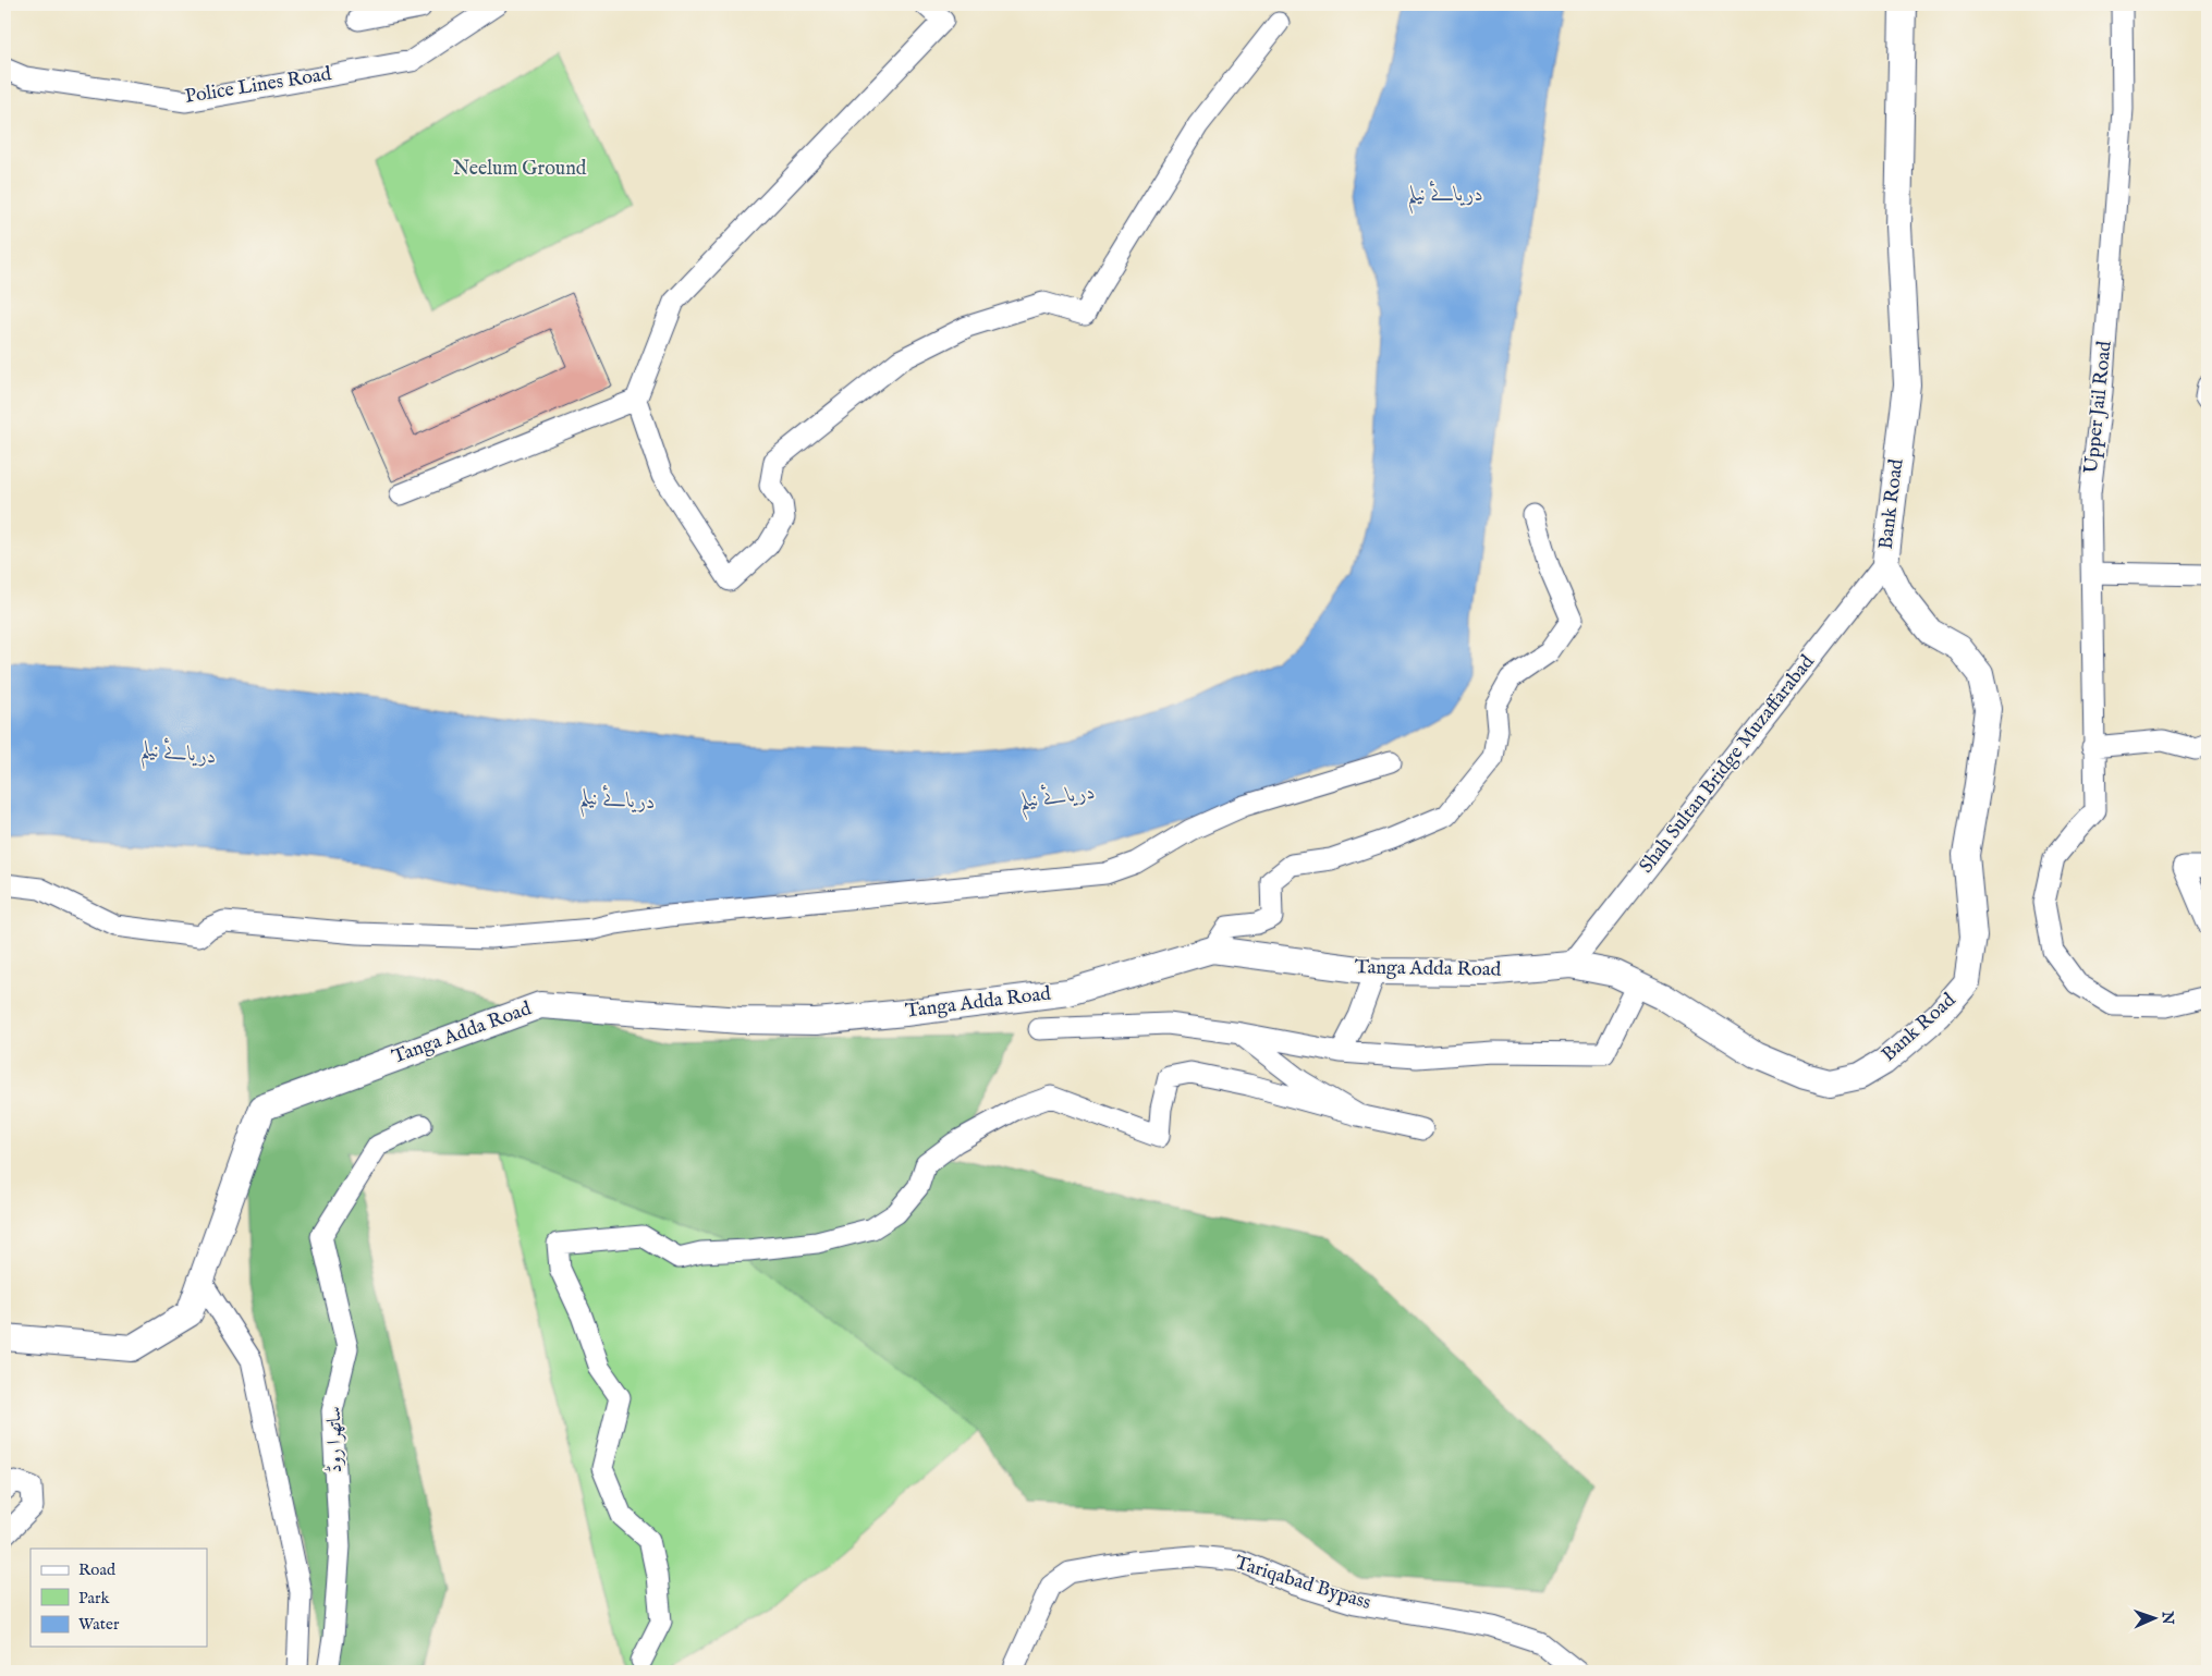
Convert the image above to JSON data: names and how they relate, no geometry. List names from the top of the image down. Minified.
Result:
{"streets":{"main road":["Bank Road","Tanga Adda Road"],"street":["Police Lines Road","Upper Jail Road","Shah Sultan Bridge Muzaffarabad","ساتھرا روڈ","Tariqabad Bypass"]},"crossings":[["Bank Road","Shah Sultan Bridge Muzaffarabad"],["Bank Road","Tanga Adda Road"],["Shah Sultan Bridge Muzaffarabad","Tanga Adda Road"]],"water":["دریائے نیلم"],"parks":["Neelum Ground"],"legend":["Road","Park","Water"],"north":"right"}
